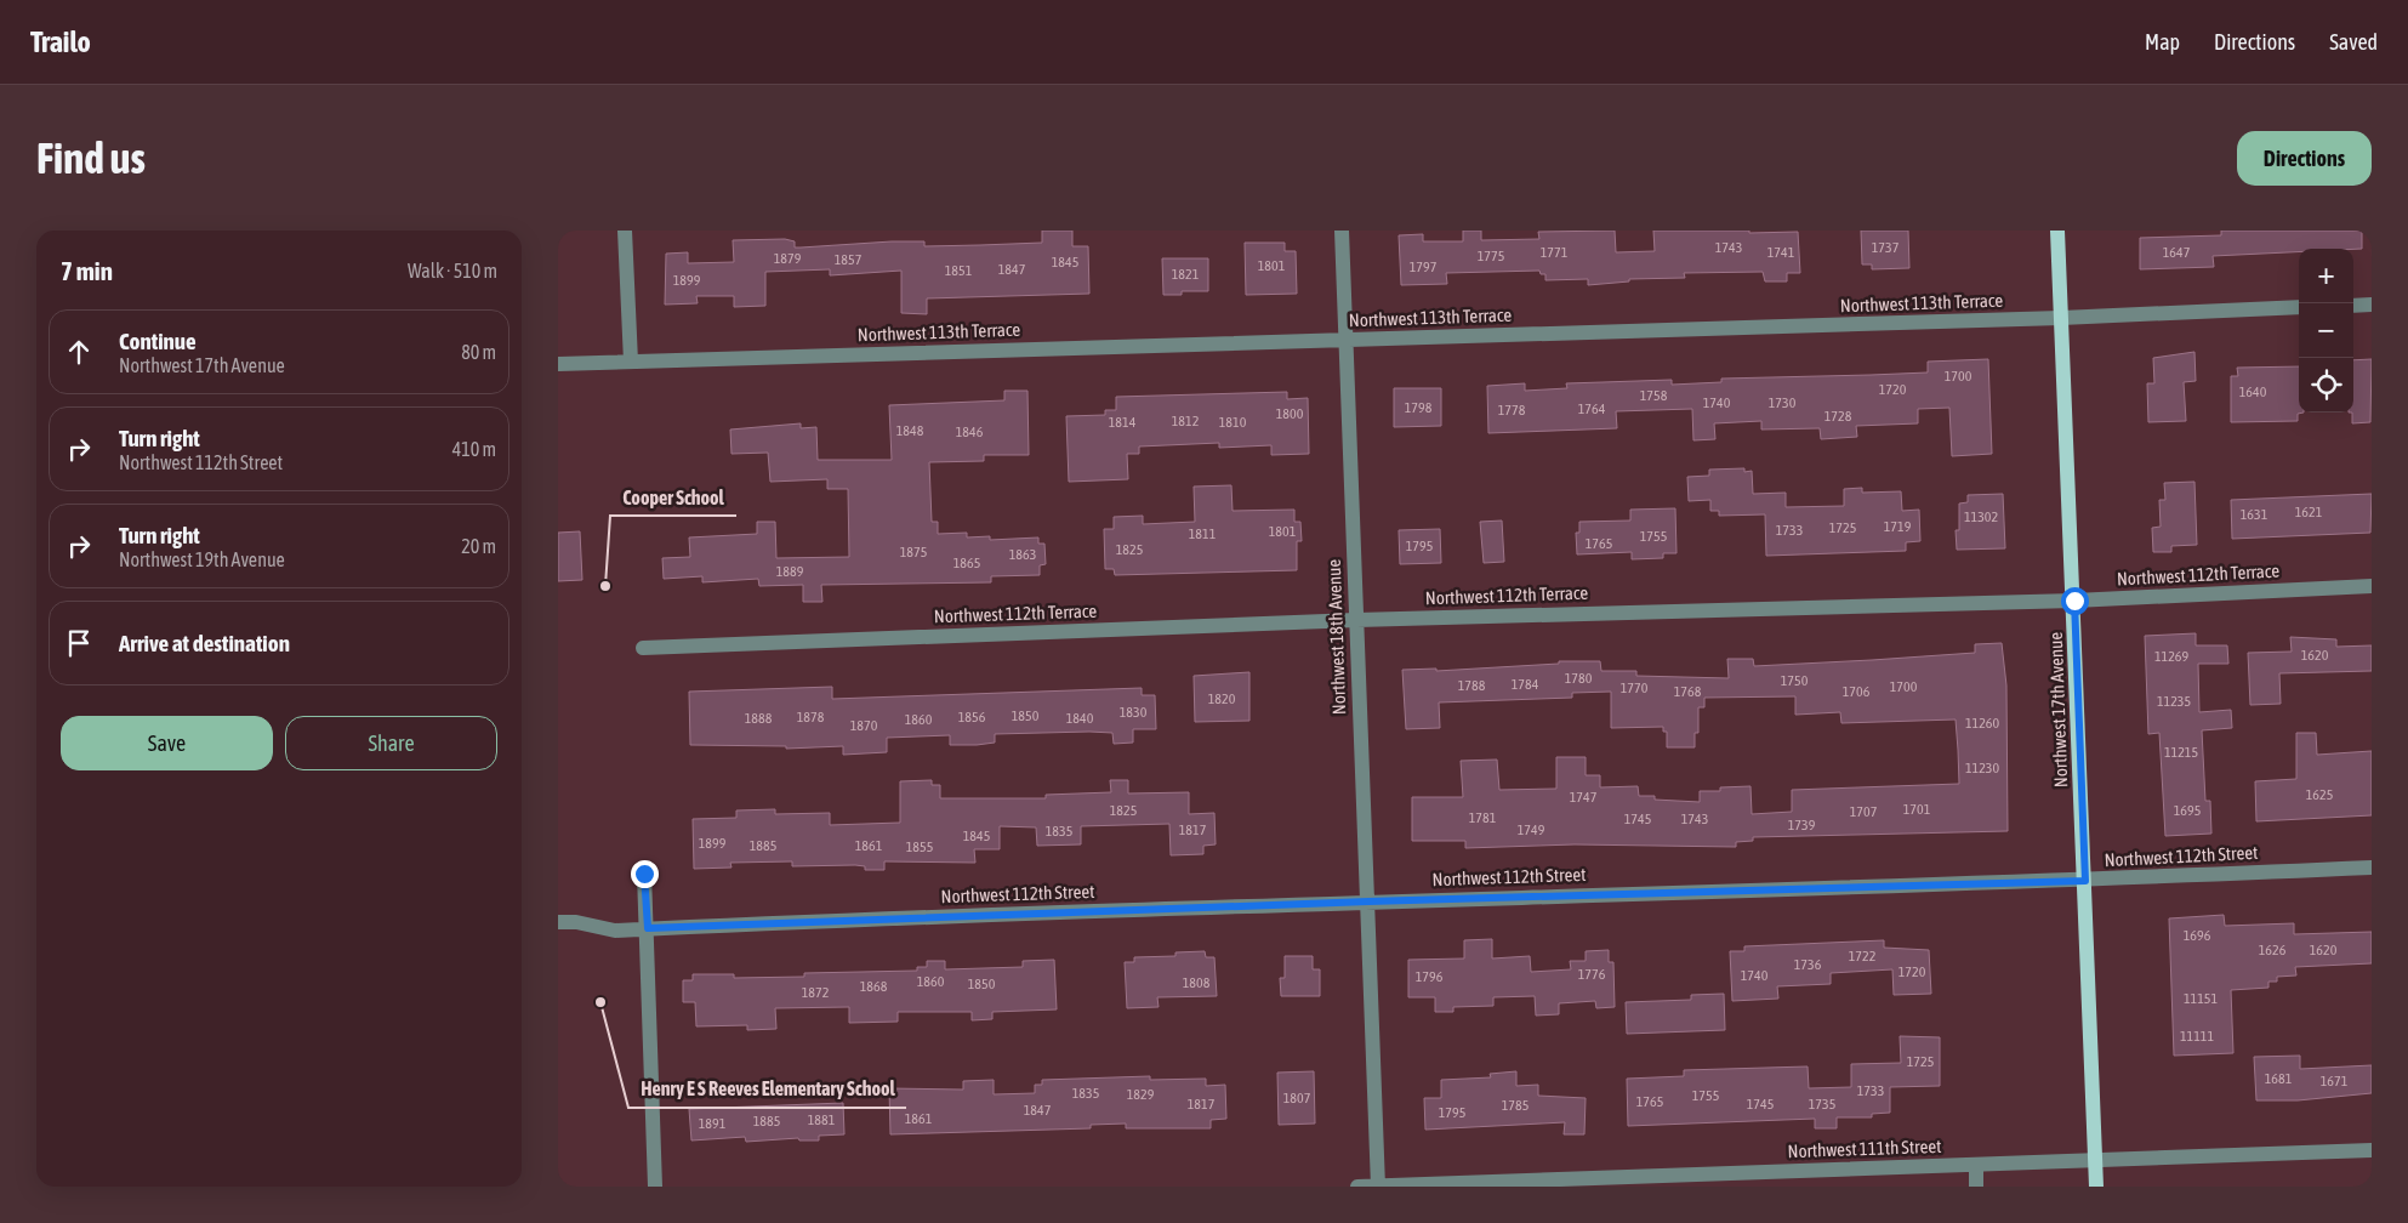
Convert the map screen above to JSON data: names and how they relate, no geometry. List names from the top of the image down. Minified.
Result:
{"streets":{"main road":["Northwest 17th Avenue"],"street":["Northwest 113th Terrace","Northwest 112th Terrace","Northwest 18th Avenue","Northwest 112th Street","Northwest 111th Street"]},"crossings":[["Northwest 113th Terrace","Northwest 18th Avenue"],["Northwest 113th Terrace","Northwest 17th Avenue"],["Northwest 112th Terrace","Northwest 18th Avenue"],["Northwest 112th Terrace","Northwest 17th Avenue"],["Northwest 18th Avenue","Northwest 112th Street"],["Northwest 18th Avenue","Northwest 111th Street"],["Northwest 17th Avenue","Northwest 112th Street"],["Northwest 17th Avenue","Northwest 111th Street"]],"places":["Cooper School","Henry E S Reeves Elementary School"],"house_numbers":["1743","1737","1771","1741","1647","1775","1879","1857","1845","1801","1797","1847","1851","1821","1899","1700","1720","1640","1758","1740","1730","1798","1764","1778","1800","1728","1812","1814","1810","1848","1846","1621","1631","11302","1719","1725","1733","1801","1811","1755","1765","1795","1825","1875","1863","1865","1889","1620","11269","1780","1750","1784","1788","1700","1770","1768","1706","1820","11235","1830","1850","1878","1856","1888","1840","1860","11260","1870","11215","11230","1625","1747","1701","1825","1695","1707","1781","1745","1743","1739","1817","1749","1835","1845","1899","1885","1861","1855","1696","1626","1620","1722","1736","1720","1776","1740","1796","1860","1808","1850","1868","1872","11151","11111","1725","1681","1671","1733","1835","1829","1755","1807","1765","1817","1745","1735","1785","1847","1795","1861","1881","1885","1891"],"page":{"header":"Trailo","nav":["Map","Directions","Saved"],"buttons":["Directions",["Save","Share"]],"title":"Find us","heading":["7 min","Walk · 510 m"],"map_buttons":["+","−"],"list":[["Continue","Northwest 17th Avenue","80 m"],["Turn right","Northwest 112th Street","410 m"],["Turn right","Northwest 19th Avenue","20 m"],"Arrive at destination"]}}
